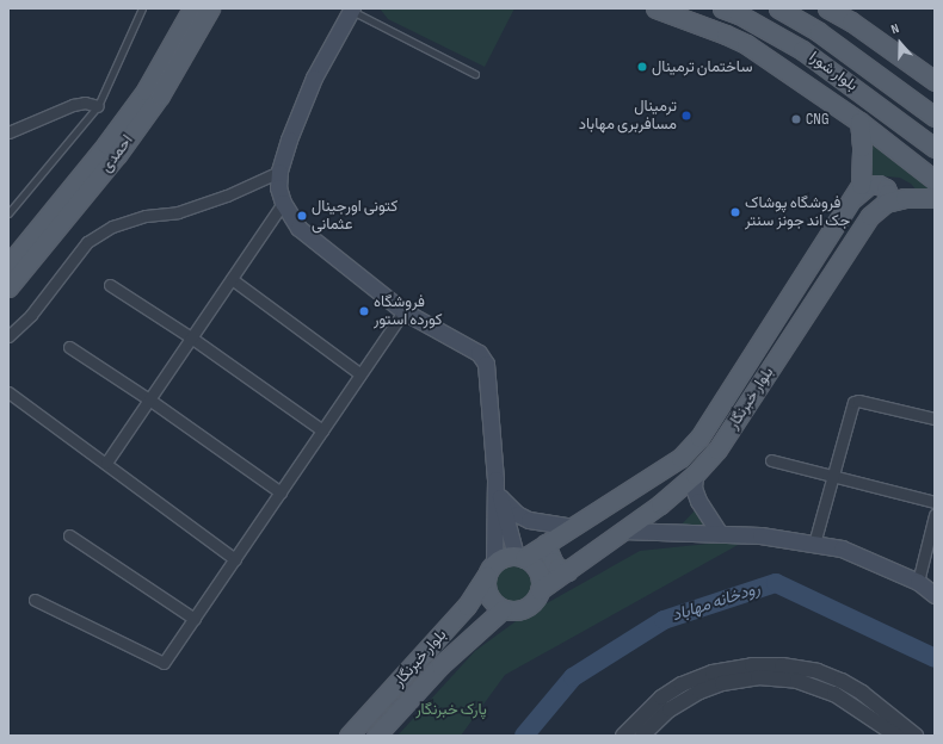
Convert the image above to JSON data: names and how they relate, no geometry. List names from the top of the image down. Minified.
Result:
{"streets":{"main road":["بلوار شورا","احمدی","بلوار خبرنگار"]},"water":["رودخانه مهاباد"],"parks":["پارک خبرنگار"],"places":["ساختمان ترمینال","ترمینال مسافربری مهاباد","CNG","فروشگاه پوشاک جک اند جونز سنتر","کتونی اورجینال عثمانی","فروشگاه کورده استور"],"north":"top"}
